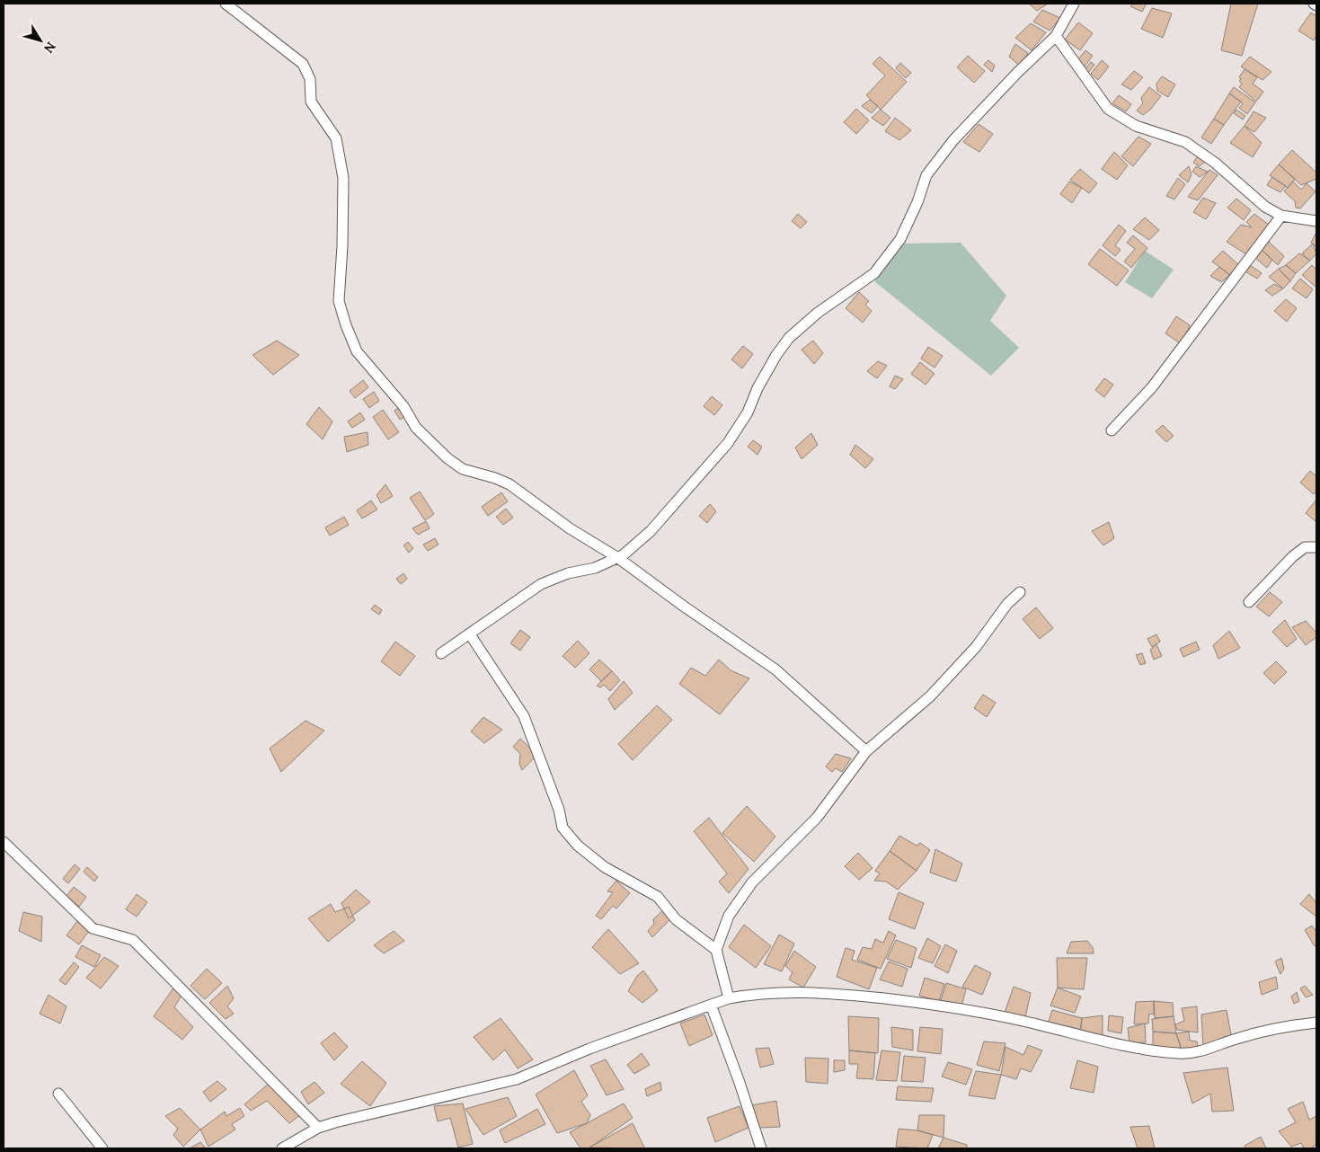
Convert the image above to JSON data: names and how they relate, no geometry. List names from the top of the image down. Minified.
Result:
{"north":"bottom right"}
